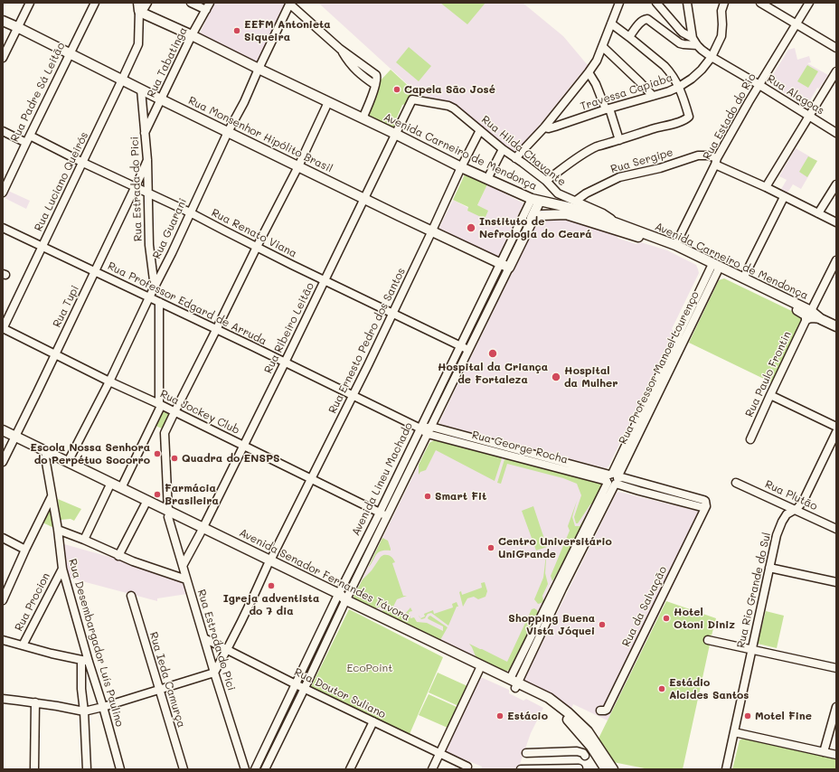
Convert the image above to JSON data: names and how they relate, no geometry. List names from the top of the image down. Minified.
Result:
{"streets":{"main road":["Rua Monsenhor Hipólito Brasil","Avenida Carneiro de Mendonça","Avenida Lineu Machado","Avenida Senador Fernandes Távora"],"street":["Rua Tabatinga","Rua Padre Sá Leitão","Travessa Capiaba","Rua Alagoas","Rua Estado do Rio","Rua Hilda Chavante","Rua Sergipe","Rua Luciano Queirós","Rua Estrada do Pici","Rua Guarani","Rua Renato Viana","Rua Professor Edgard de Arruda","Rua Tupi","Rua Ribeiro Leitão","Rua Ernesto Pedro dos Santos","Rua Professor Manoel Lourenço","Rua Paulo Frontin","Rua Jockey Club","Rua George Rocha","Rua Plutão","Rua Rio Grande do Sul","Rua Procion","Rua da Salvação","Rua Desembargador Luís Paulino","Rua Ieda Camurça","Rua Doutor Suliano"]},"crossings":[["Rua Tabatinga","Rua Monsenhor Hipólito Brasil"],["Rua Tabatinga","Avenida Carneiro de Mendonça"],["Rua Tabatinga","Rua Estrada do Pici"],["Rua Padre Sá Leitão","Rua Monsenhor Hipólito Brasil"],["Rua Padre Sá Leitão","Rua Renato Viana"],["Travessa Capiaba","Rua Alagoas"],["Rua Alagoas","Rua Estado do Rio"],["Rua Estado do Rio","Avenida Carneiro de Mendonça"],["Rua Estado do Rio","Rua Sergipe"],["Rua Monsenhor Hipólito Brasil","Rua Luciano Queirós"],["Rua Monsenhor Hipólito Brasil","Rua Estrada do Pici"],["Rua Monsenhor Hipólito Brasil","Rua Guarani"],["Rua Monsenhor Hipólito Brasil","Rua Ribeiro Leitão"],["Rua Monsenhor Hipólito Brasil","Rua Ernesto Pedro dos Santos"],["Rua Monsenhor Hipólito Brasil","Avenida Lineu Machado"],["Rua Hilda Chavante","Avenida Carneiro de Mendonça"],["Rua Hilda Chavante","Rua Sergipe"],["Rua Hilda Chavante","Rua Ribeiro Leitão"],["Rua Hilda Chavante","Rua Ernesto Pedro dos Santos"],["Avenida Carneiro de Mendonça","Rua Luciano Queirós"],["Avenida Carneiro de Mendonça","Rua Estrada do Pici"],["Avenida Carneiro de Mendonça","Rua Guarani"],["Avenida Carneiro de Mendonça","Rua Ribeiro Leitão"],["Avenida Carneiro de Mendonça","Rua Ernesto Pedro dos Santos"],["Avenida Carneiro de Mendonça","Rua Professor Manoel Lourenço"],["Avenida Carneiro de Mendonça","Rua Paulo Frontin"],["Avenida Carneiro de Mendonça","Avenida Lineu Machado"],["Rua Luciano Queirós","Rua Renato Viana"],["Rua Luciano Queirós","Rua Professor Edgard de Arruda"],["Rua Luciano Queirós","Rua Jockey Club"],["Rua Estrada do Pici","Rua Guarani"],["Rua Estrada do Pici","Rua Renato Viana"],["Rua Estrada do Pici","Rua Professor Edgard de Arruda"],["Rua Estrada do Pici","Rua Tupi"],["Rua Estrada do Pici","Rua Ribeiro Leitão"],["Rua Estrada do Pici","Rua Ernesto Pedro dos Santos"],["Rua Estrada do Pici","Rua Jockey Club"],["Rua Estrada do Pici","Avenida Senador Fernandes Távora"],["Rua Estrada do Pici","Rua Doutor Suliano"],["Rua Guarani","Rua Renato Viana"],["Rua Guarani","Rua Professor Edgard de Arruda"],["Rua Guarani","Rua Jockey Club"],["Rua Guarani","Avenida Senador Fernandes Távora"],["Rua Renato Viana","Rua Tupi"],["Rua Renato Viana","Rua Ribeiro Leitão"],["Rua Renato Viana","Rua Ernesto Pedro dos Santos"],["Rua Renato Viana","Avenida Lineu Machado"],["Rua Professor Edgard de Arruda","Rua Tupi"],["Rua Professor Edgard de Arruda","Rua Ribeiro Leitão"],["Rua Professor Edgard de Arruda","Rua Ernesto Pedro dos Santos"],["Rua Professor Edgard de Arruda","Rua George Rocha"],["Rua Professor Edgard de Arruda","Avenida Lineu Machado"],["Rua Tupi","Rua Jockey Club"],["Rua Tupi","Avenida Senador Fernandes Távora"],["Rua Ribeiro Leitão","Rua Jockey Club"],["Rua Ribeiro Leitão","Avenida Senador Fernandes Távora"],["Rua Ernesto Pedro dos Santos","Rua Jockey Club"],["Rua Ernesto Pedro dos Santos","Avenida Senador Fernandes Távora"],["Rua Ernesto Pedro dos Santos","Rua Doutor Suliano"],["Rua Professor Manoel Lourenço","Rua George Rocha"],["Rua Professor Manoel Lourenço","Avenida Senador Fernandes Távora"],["Rua Jockey Club","Avenida Lineu Machado"],["Rua George Rocha","Avenida Lineu Machado"],["Rua George Rocha","Rua da Salvação"],["Avenida Lineu Machado","Avenida Senador Fernandes Távora"],["Avenida Lineu Machado","Rua Doutor Suliano"],["Rua Plutão","Rua Rio Grande do Sul"],["Avenida Senador Fernandes Távora","Rua Desembargador Luís Paulino"],["Rua Procion","Rua Desembargador Luís Paulino"]],"parks":["EcoPoint"],"places":["EEFM Antonieta Siqueira","Capela São José","Instituto de Nefrologia do Ceará","Hospital da Criança de Fortaleza","Hospital da Mulher","Escola Nossa Senhora do Perpétuo Socorro","Quadra do ENSPS","Farmácia Brasileira","Smart Fit","Centro Universitário UniGrande","Igreja adventista do 7 dia","Hotel Otoni Diniz","Shopping Buena Vista Jóquei","Estádio Alcides Santos","Estácio","Motel Fine"]}
